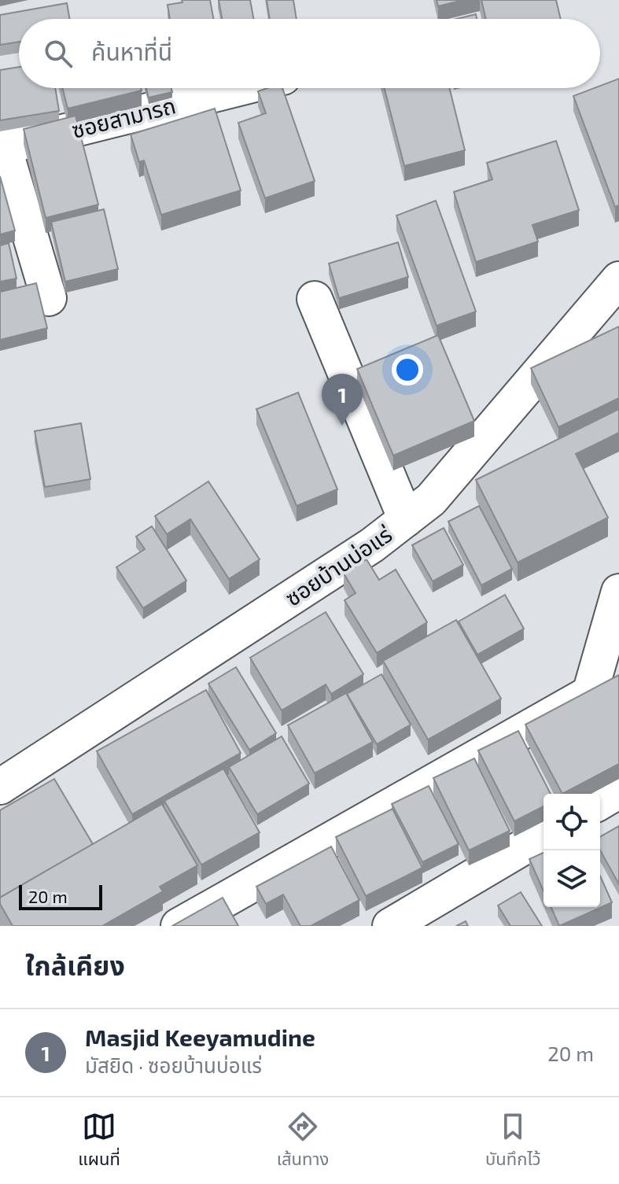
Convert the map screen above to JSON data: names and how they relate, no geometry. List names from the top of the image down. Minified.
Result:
{"streets":{"street":["ซอยสามารถ","ซอยบ้านบ่อแร่"]},"scale_bar":"20 m","page":{"search":"ค้นหาที่นี่","pins":"1","scale":"20 m","heading":"ใกล้เคียง","list":[{"mark":"1","name":"Masjid Keeyamudine","note":"มัสยิด · ซอยบ้านบ่อแร่","value":"20 m"}],"nav":["แผนที่","เส้นทาง","บันทึกไว้"]}}
